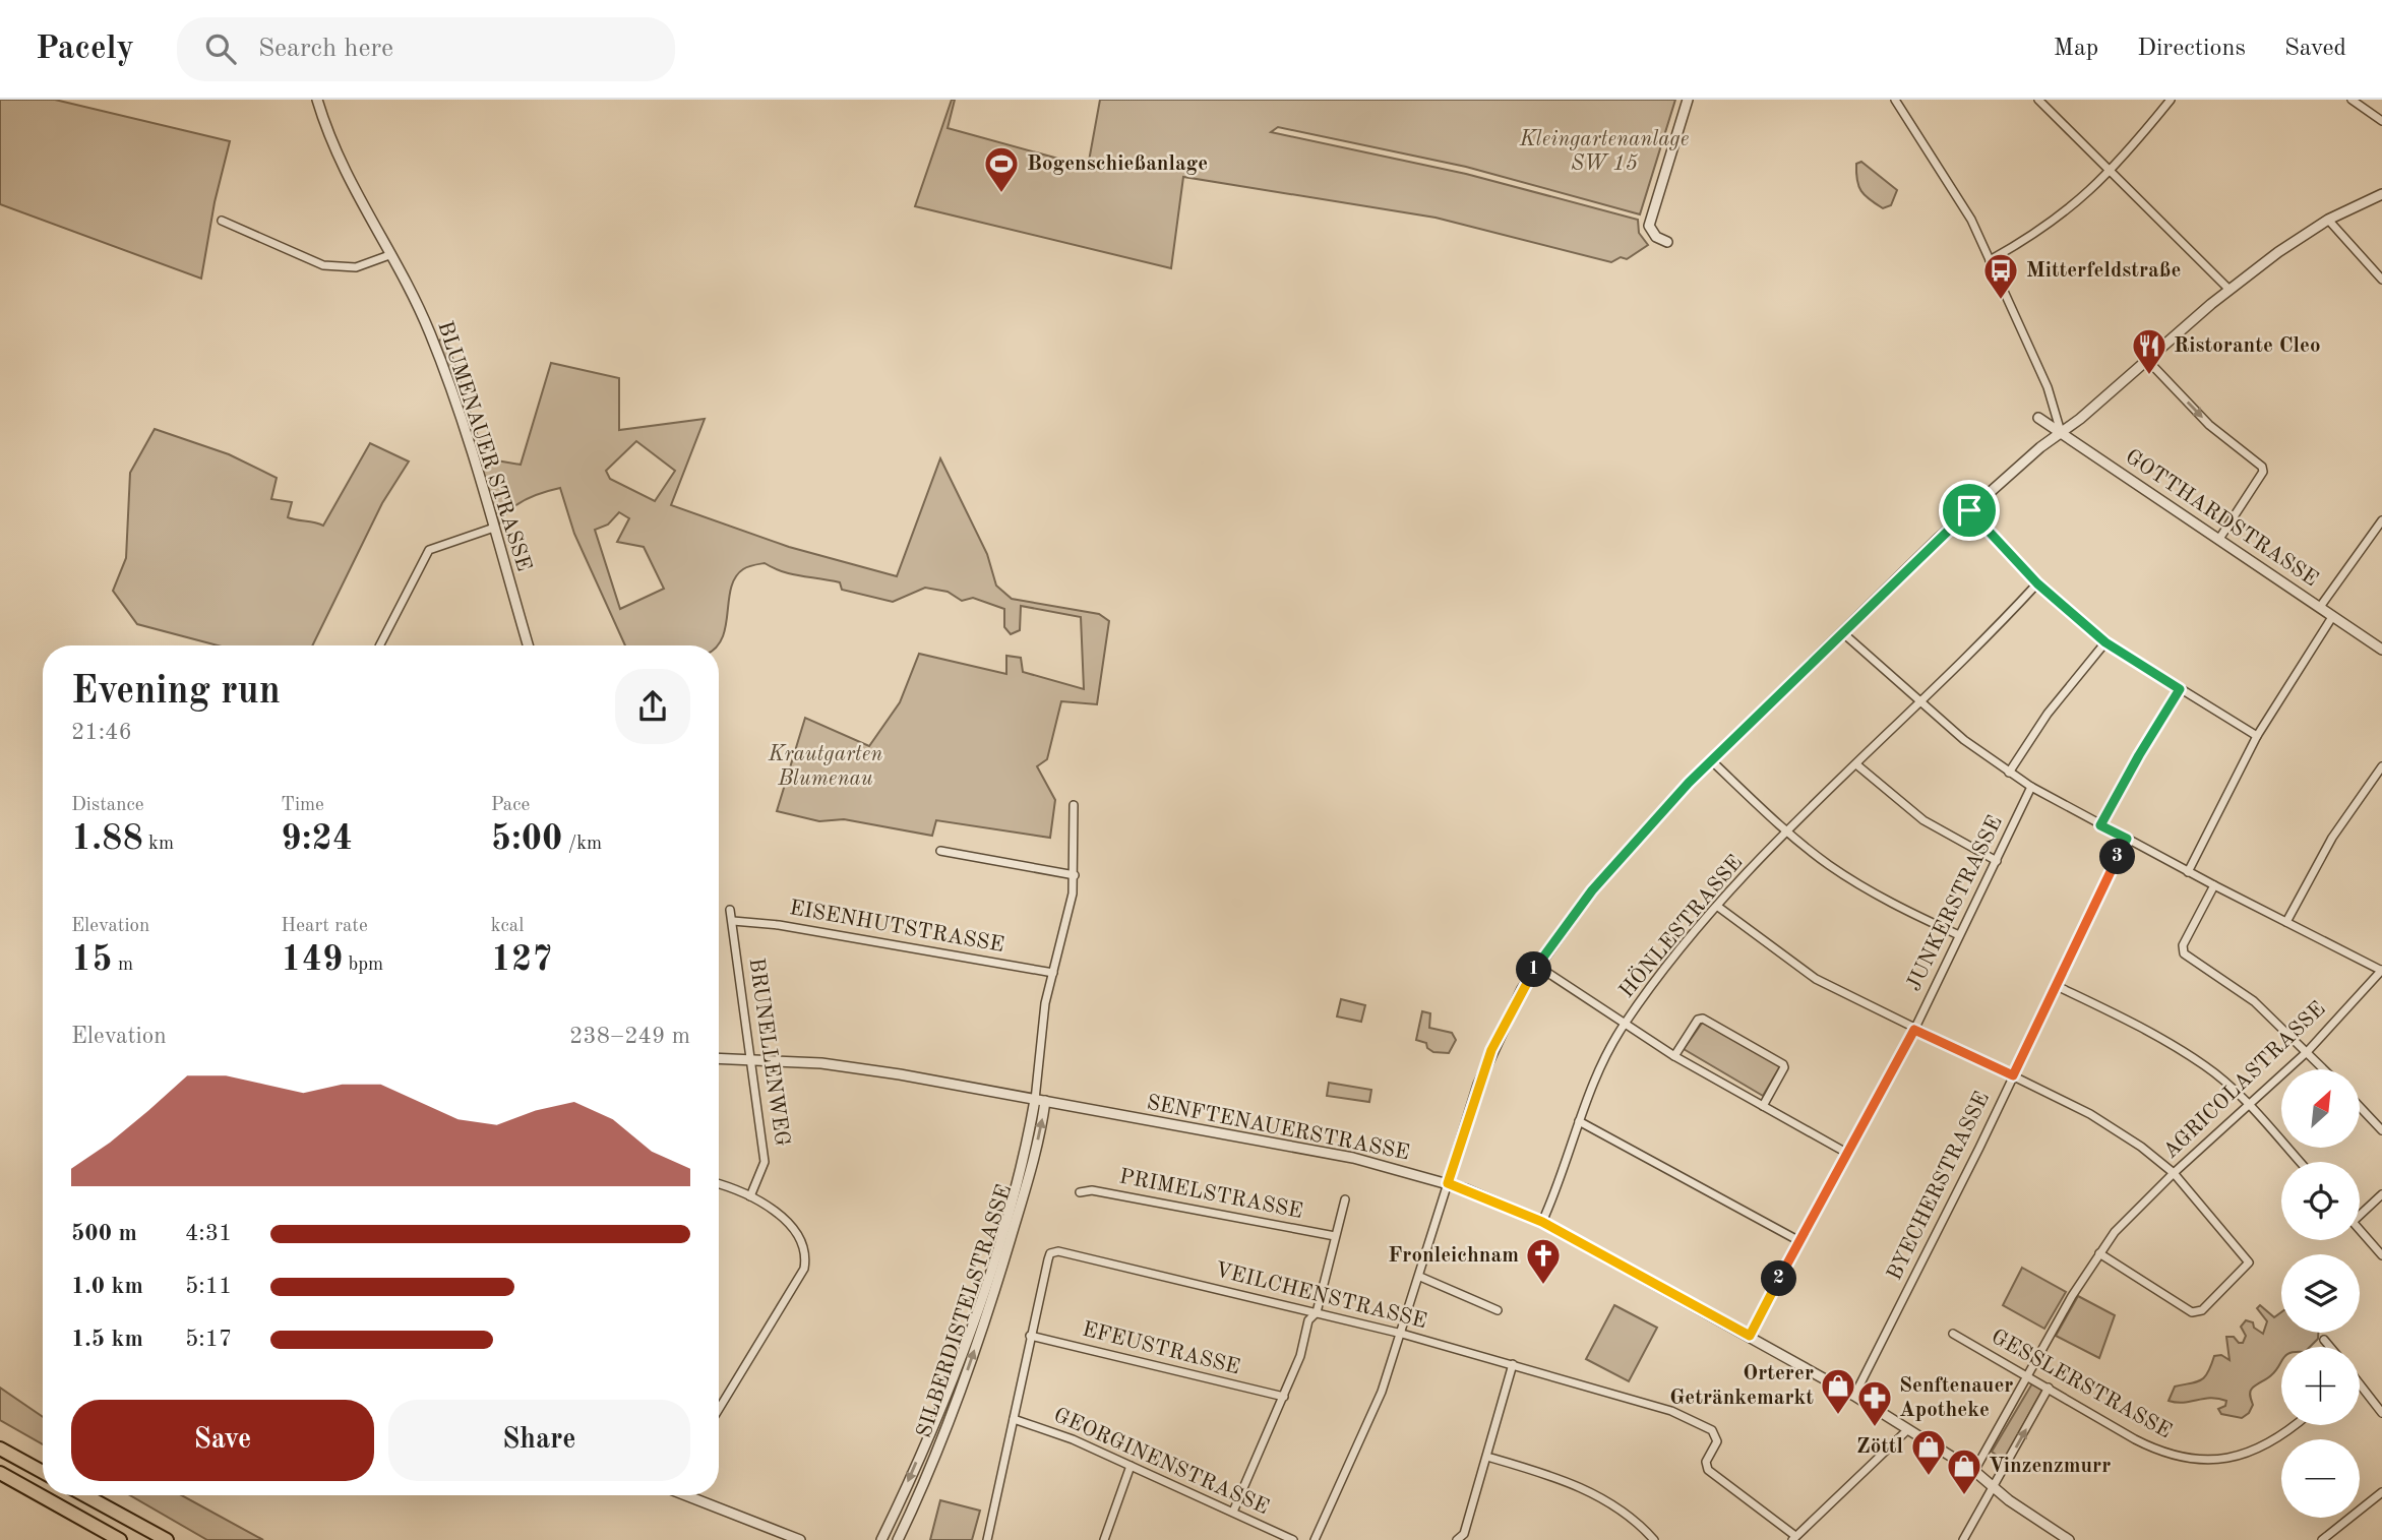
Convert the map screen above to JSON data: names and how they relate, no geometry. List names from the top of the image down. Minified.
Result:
{"streets":{"street":["BLUMENAUER STRASSE","GOTTHARDSTRASSE","JUNKERSTRASSE","EISENHUTSTRASSE","HÖNLESTRASSE","BRUNELLENWEG","AGRICOLASTRASSE","SENFTENAUERSTRASSE","BYECHERSTRASSE","PRIMELSTRASSE","VEILCHENSTRASSE","SILBERDISTELSTRASSE","EFEUSTRASSE","GESSLERSTRASSE","GEORGINENSTRASSE"]},"crossings":[["JUNKERSTRASSE","SENFTENAUERSTRASSE"],["EISENHUTSTRASSE","BRUNELLENWEG"],["EISENHUTSTRASSE","SILBERDISTELSTRASSE"],["HÖNLESTRASSE","SENFTENAUERSTRASSE"],["BRUNELLENWEG","SENFTENAUERSTRASSE"],["AGRICOLASTRASSE","SENFTENAUERSTRASSE"],["AGRICOLASTRASSE","GESSLERSTRASSE"],["SENFTENAUERSTRASSE","BYECHERSTRASSE"],["SENFTENAUERSTRASSE","SILBERDISTELSTRASSE"],["VEILCHENSTRASSE","EFEUSTRASSE"],["VEILCHENSTRASSE","GEORGINENSTRASSE"]],"parks":["Kleingartenanlage SW 15","Krautgarten Blumenau"],"places":{"sports":["Bogenschießanlage"],"bus stop":["Mitterfeldstraße"],"restaurant":["Ristorante Cleo"],"church":["Fronleichnam"],"shop":["Orterer Getränkemarkt","Zöttl","Vinzenzmurr"],"pharmacy":["Senftenauer Apotheke"]},"north":"top right","page":{"header":"Pacely","search":"Search here","nav":["Map","Directions","Saved"],"heading":["Evening run","21:46"],"stats":[["Distance","1.88 km"],["Time","9:24"],["Pace","5:00 /km"],["Elevation","15 m"],["Heart rate","149 bpm"],["kcal","127"]],"pins":["3","1","2"],"chart":["Elevation","238–249 m"],"map_buttons":["+","−"],"list":[{"name":"500 m","note":"4:31"},{"name":"1.0 km","note":"5:11"},{"name":"1.5 km","note":"5:17"}],"buttons":["Save","Share"]}}
